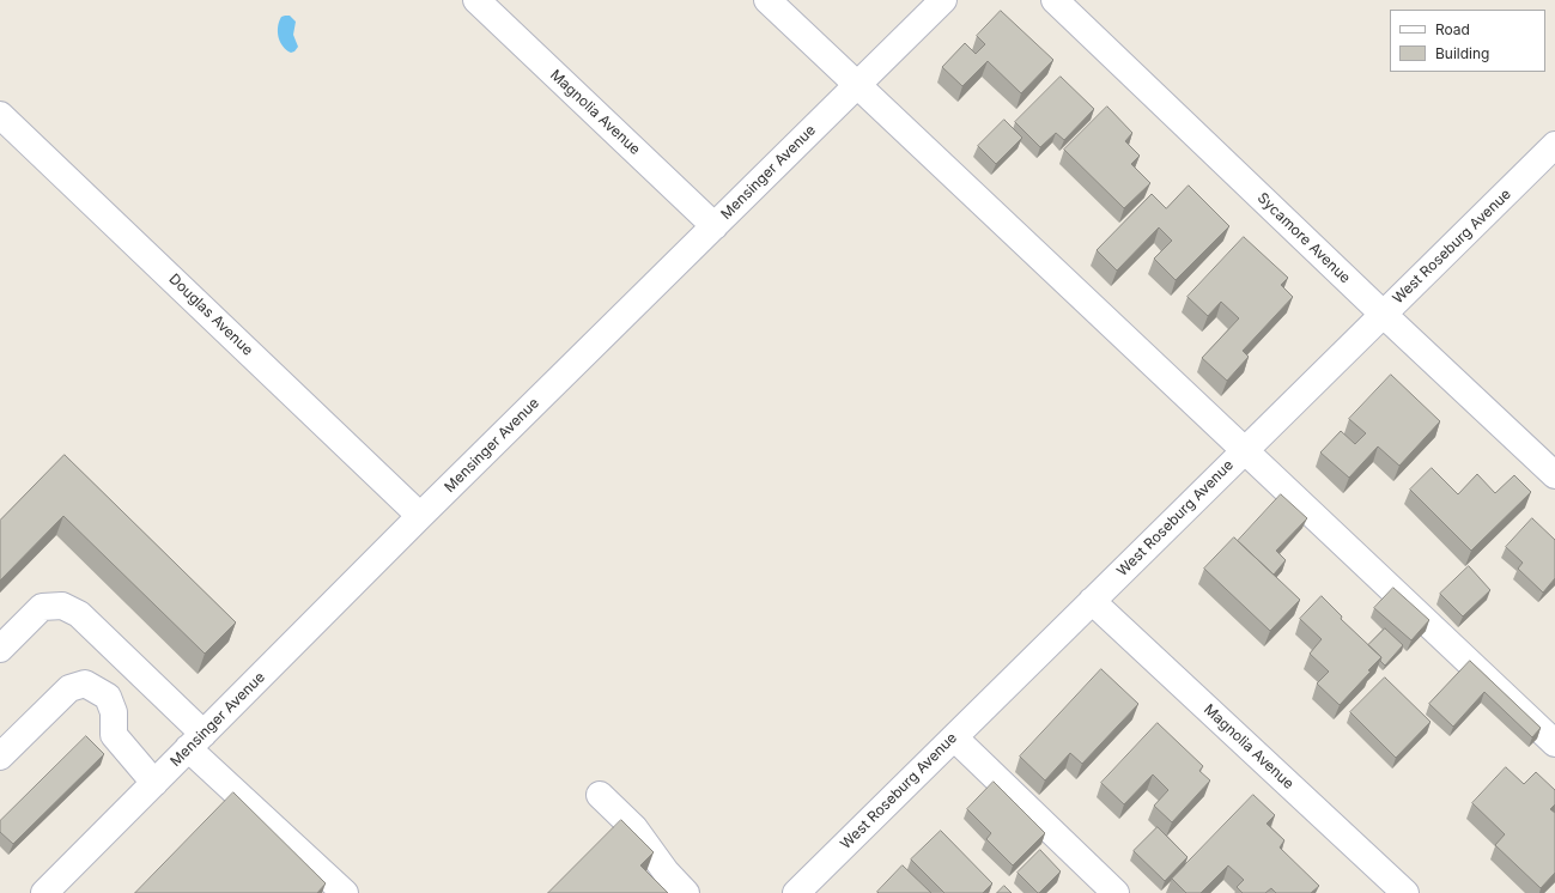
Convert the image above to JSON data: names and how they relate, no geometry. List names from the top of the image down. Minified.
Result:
{"streets":{"street":["Magnolia Avenue","Mensinger Avenue","Sycamore Avenue","West Roseburg Avenue","Douglas Avenue"]},"crossings":[["Magnolia Avenue","Mensinger Avenue"],["Magnolia Avenue","West Roseburg Avenue"],["Mensinger Avenue","Douglas Avenue"],["Sycamore Avenue","West Roseburg Avenue"]],"legend":["Road","Building"]}
